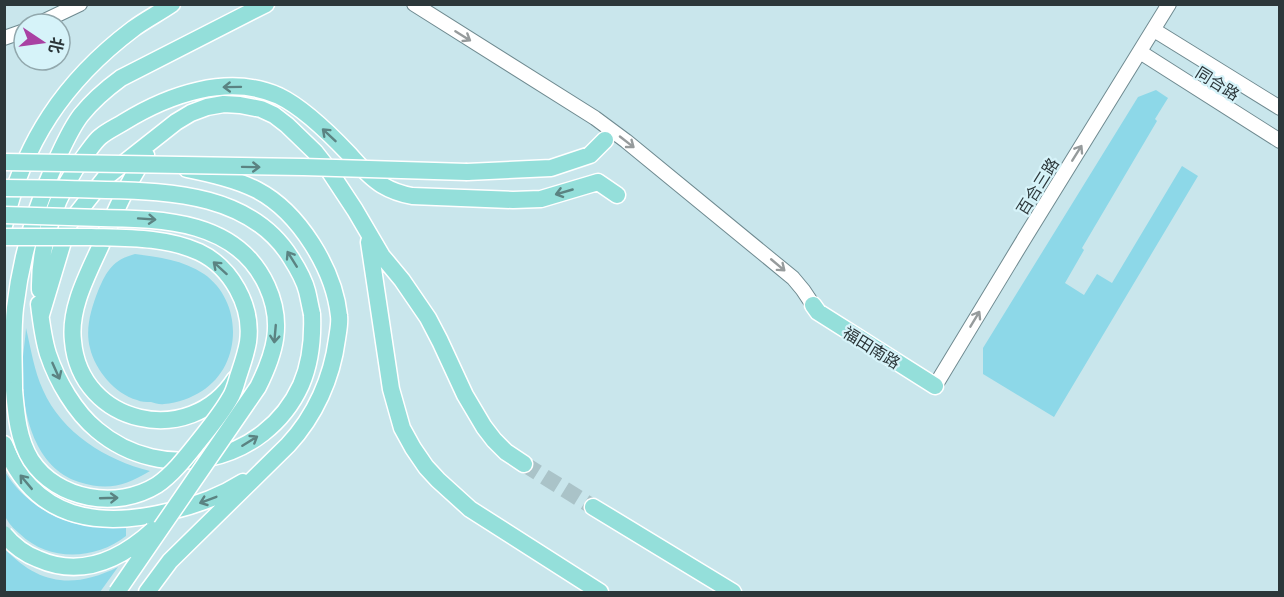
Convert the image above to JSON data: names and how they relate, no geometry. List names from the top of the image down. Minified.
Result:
{"streets":{"main road":["福田南路"],"street":["同合路","百合三路"]},"crossings":[["同合路","百合三路"],["百合三路","福田南路"]],"one_way":["百合三路"],"north":"right"}
